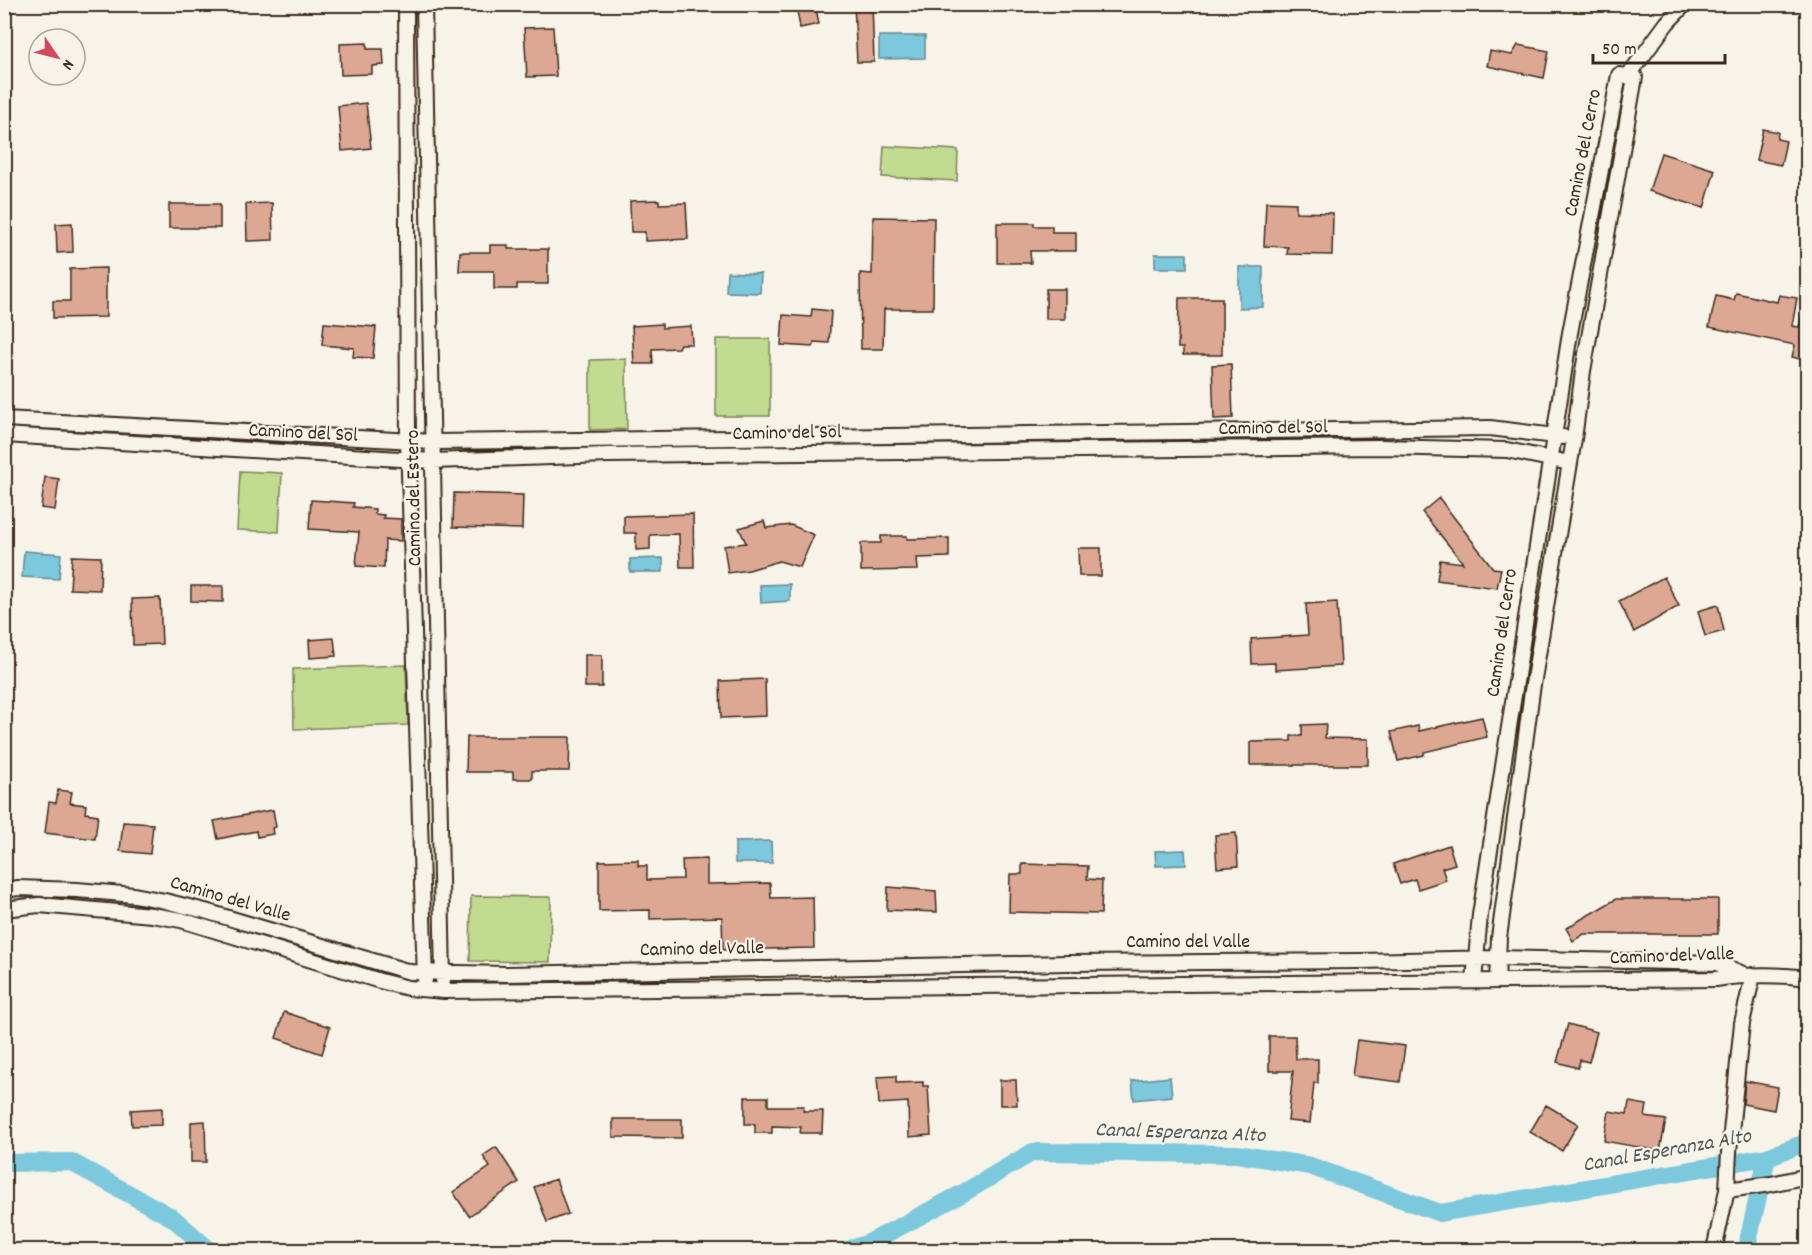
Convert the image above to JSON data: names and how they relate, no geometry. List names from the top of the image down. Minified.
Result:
{"streets":{"street":["Camino del Cerro","Camino del Sol","Camino del Estero","Camino del Valle"]},"crossings":[["Camino del Cerro","Camino del Sol"],["Camino del Cerro","Camino del Valle"],["Camino del Sol","Camino del Estero"],["Camino del Estero","Camino del Valle"]],"water":["Canal Esperanza Alto"],"scale_bar":"50 m","north":"bottom right"}
